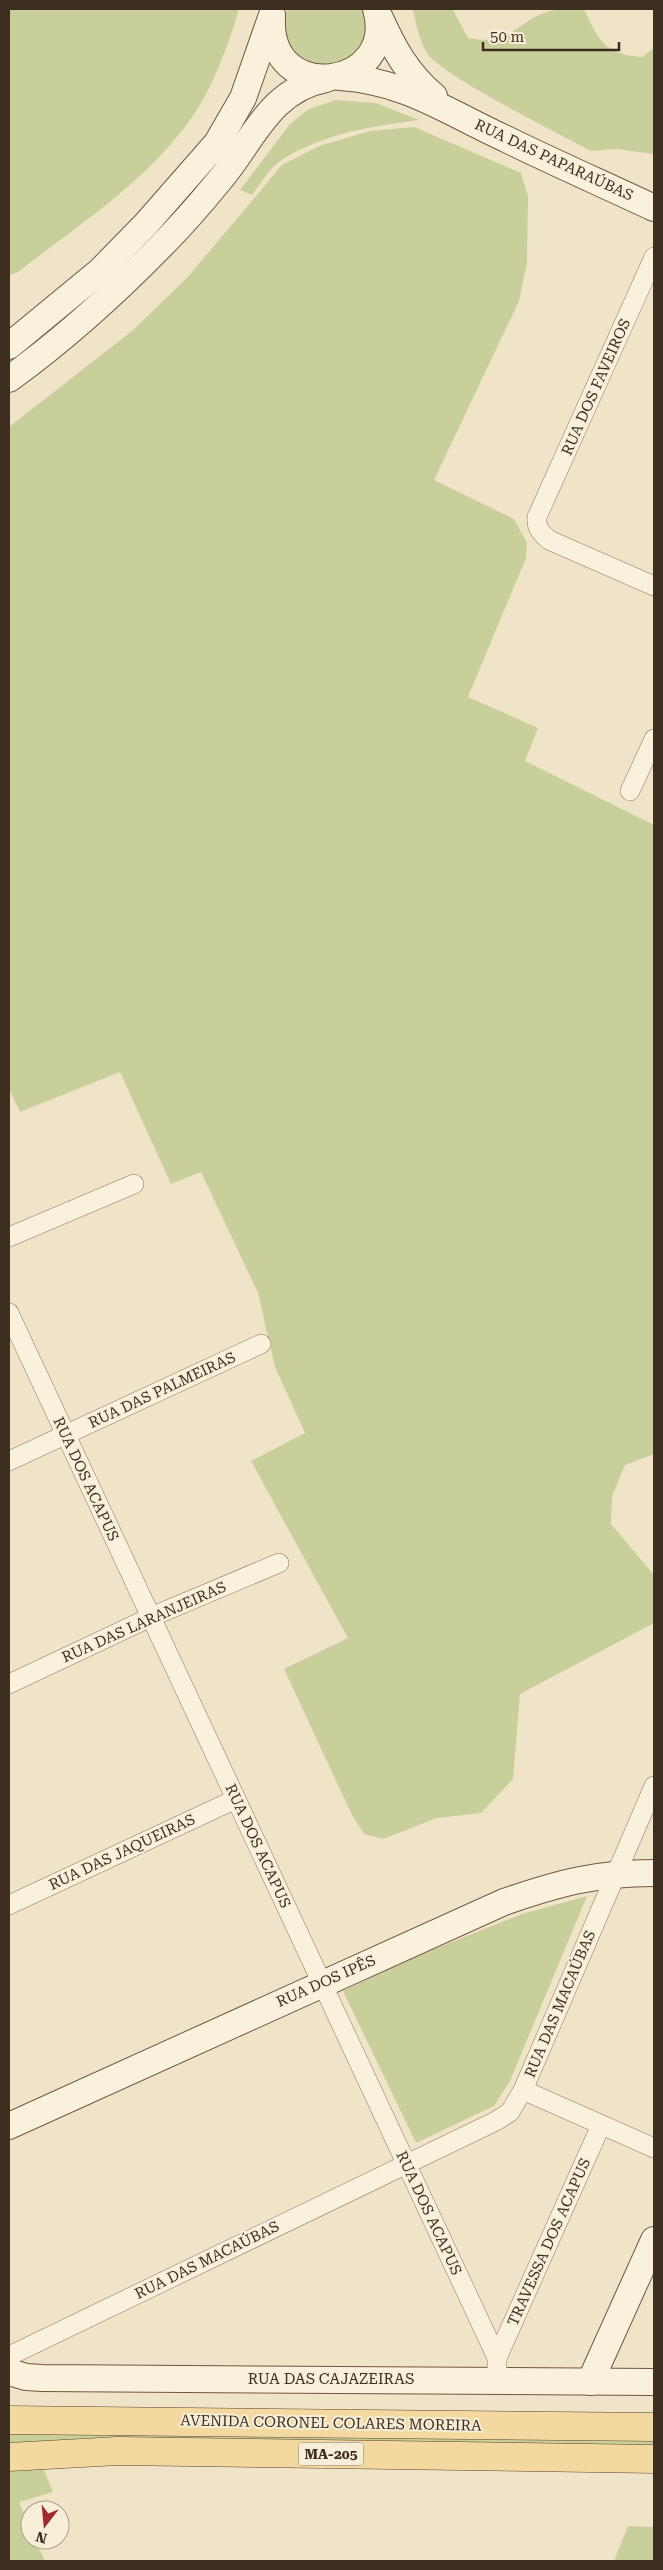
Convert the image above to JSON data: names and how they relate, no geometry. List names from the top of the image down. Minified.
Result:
{"streets":{"main road":["RUA DAS PAPARAÚBAS","RUA DOS IPÊS","RUA DAS CAJAZEIRAS","AVENIDA CORONEL COLARES MOREIRA","MA-205"],"street":["RUA DOS FAVEIROS","RUA DAS PALMEIRAS","RUA DOS ACAPUS","RUA DAS LARANJEIRAS","RUA DAS JAQUEIRAS","RUA DAS MACAÚBAS","TRAVESSA DOS ACAPUS"]},"crossings":[["RUA DAS PALMEIRAS","RUA DOS ACAPUS"],["RUA DOS ACAPUS","RUA DAS LARANJEIRAS"],["RUA DOS ACAPUS","RUA DAS JAQUEIRAS"],["RUA DOS ACAPUS","RUA DOS IPÊS"],["RUA DOS ACAPUS","RUA DAS MACAÚBAS"],["RUA DOS ACAPUS","TRAVESSA DOS ACAPUS"],["RUA DOS ACAPUS","RUA DAS CAJAZEIRAS"],["RUA DOS IPÊS","RUA DAS MACAÚBAS"],["RUA DAS MACAÚBAS","TRAVESSA DOS ACAPUS"],["TRAVESSA DOS ACAPUS","RUA DAS CAJAZEIRAS"]],"scale_bar":"50 m","north":"bottom"}
